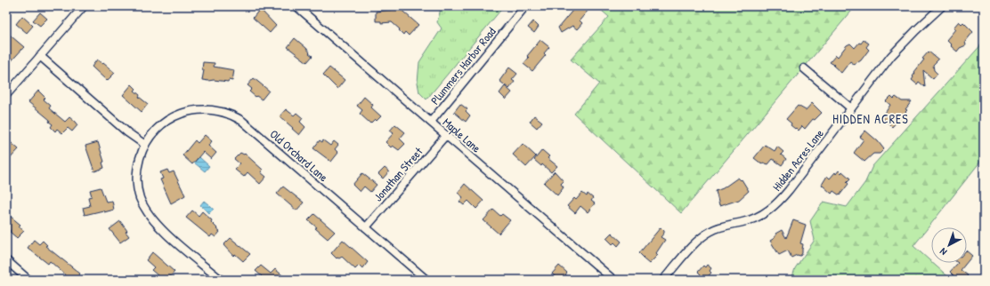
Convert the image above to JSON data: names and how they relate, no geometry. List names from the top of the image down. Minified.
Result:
{"streets":{"street":["Plummers Harbor Road","Maple Lane","Old Orchard Lane","Hidden Acres Lane","Jonathan Street"]},"crossings":[["Plummers Harbor Road","Maple Lane"],["Maple Lane","Jonathan Street"],["Old Orchard Lane","Jonathan Street"]],"districts":["HIDDEN ACRES"],"north":"bottom left"}
